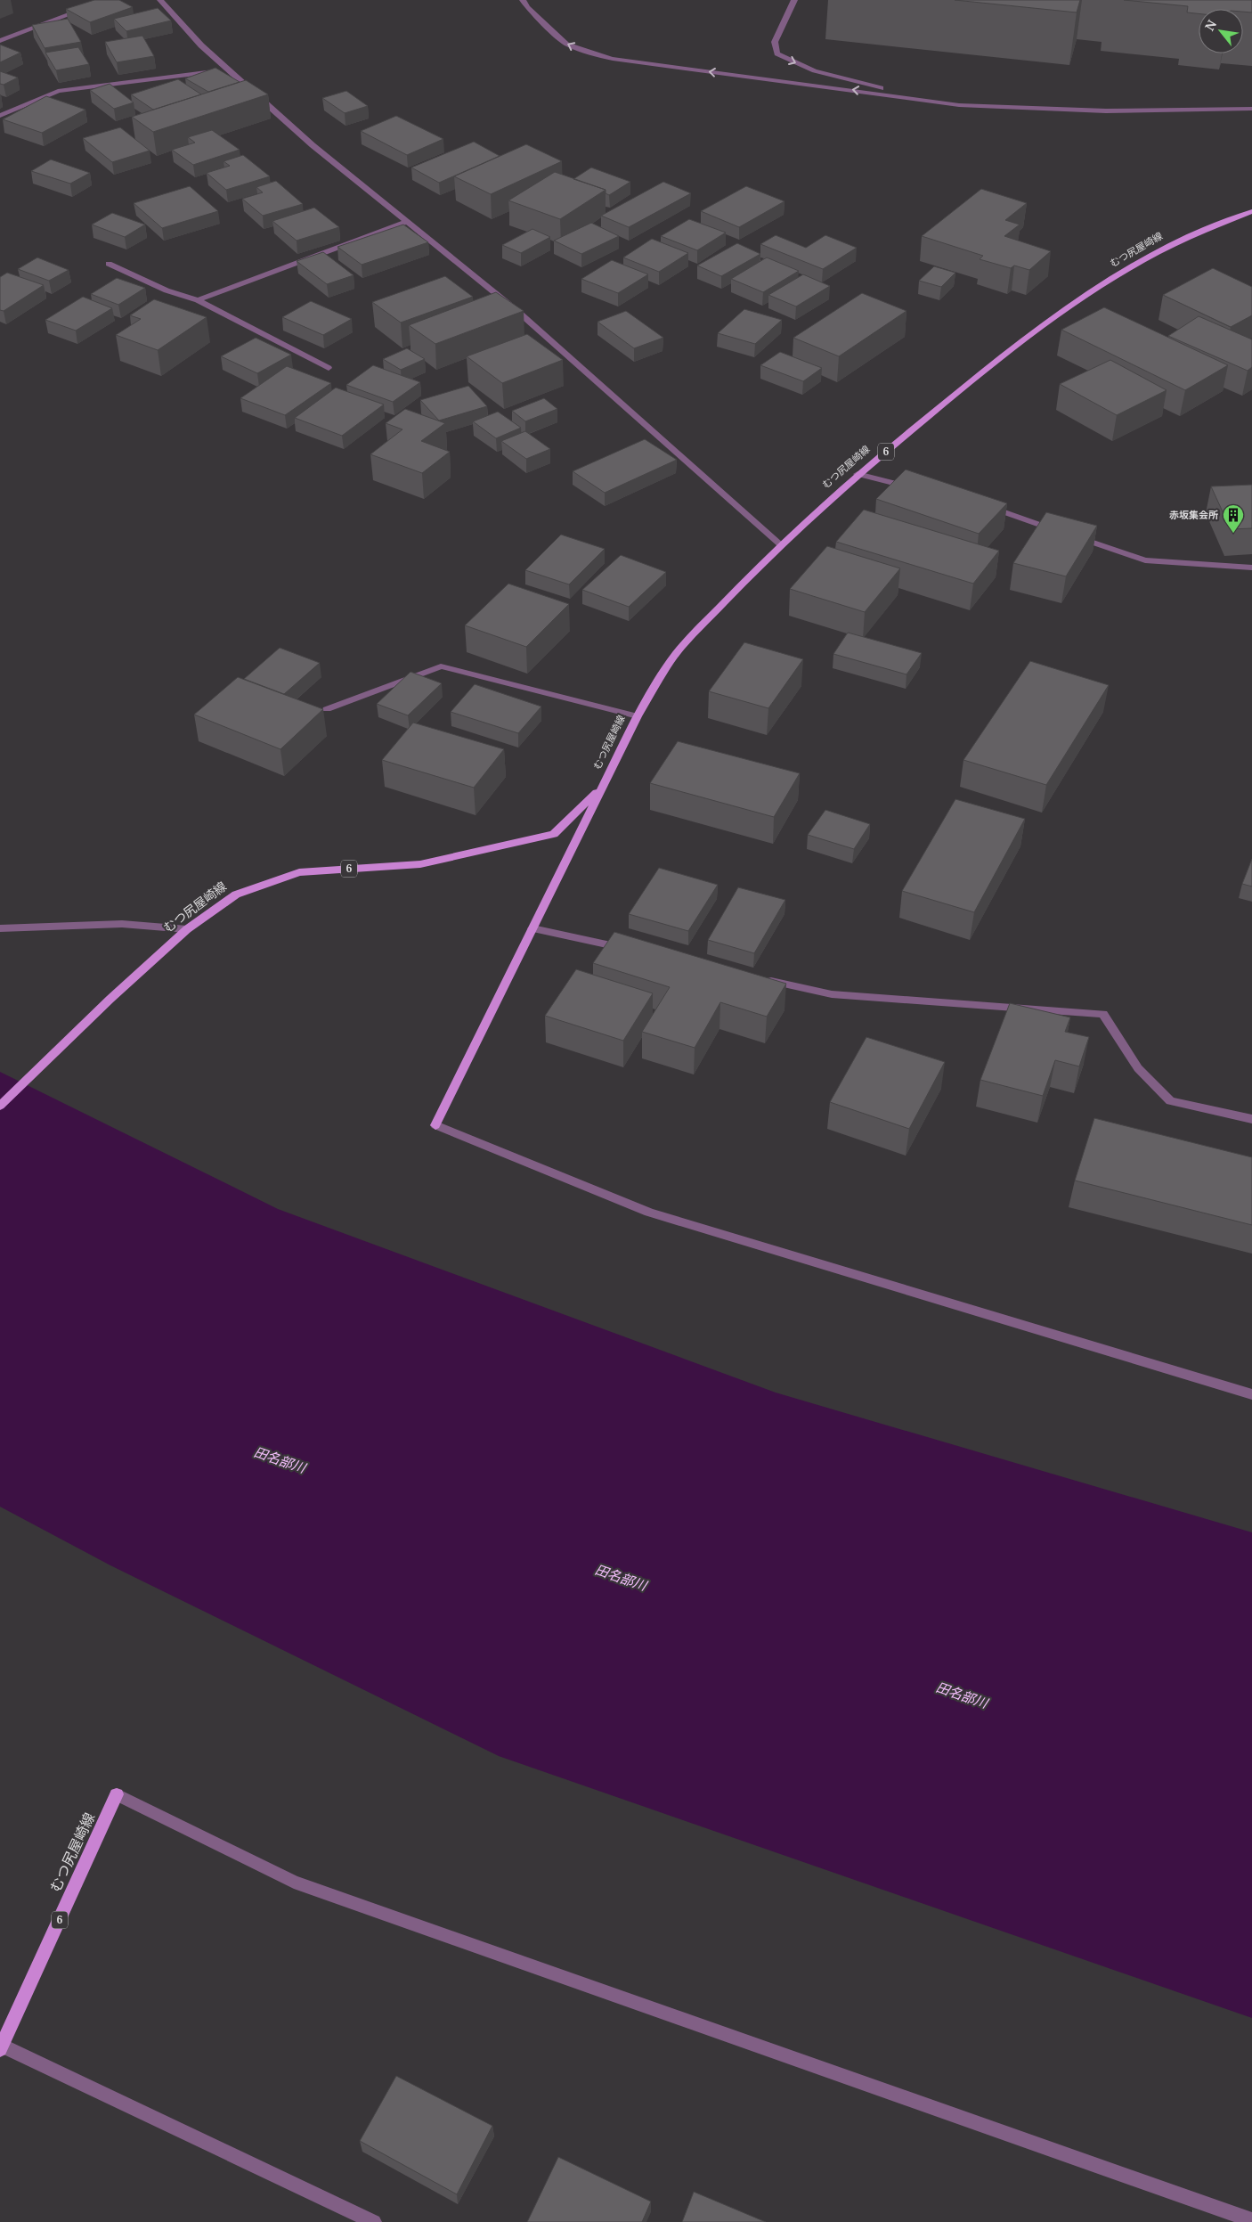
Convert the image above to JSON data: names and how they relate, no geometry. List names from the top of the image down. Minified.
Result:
{"streets":{"main road":["むつ尻屋崎線","6"]},"water":["田名部川"],"places":{"building":["赤坂集会所"]},"north":"top left"}
